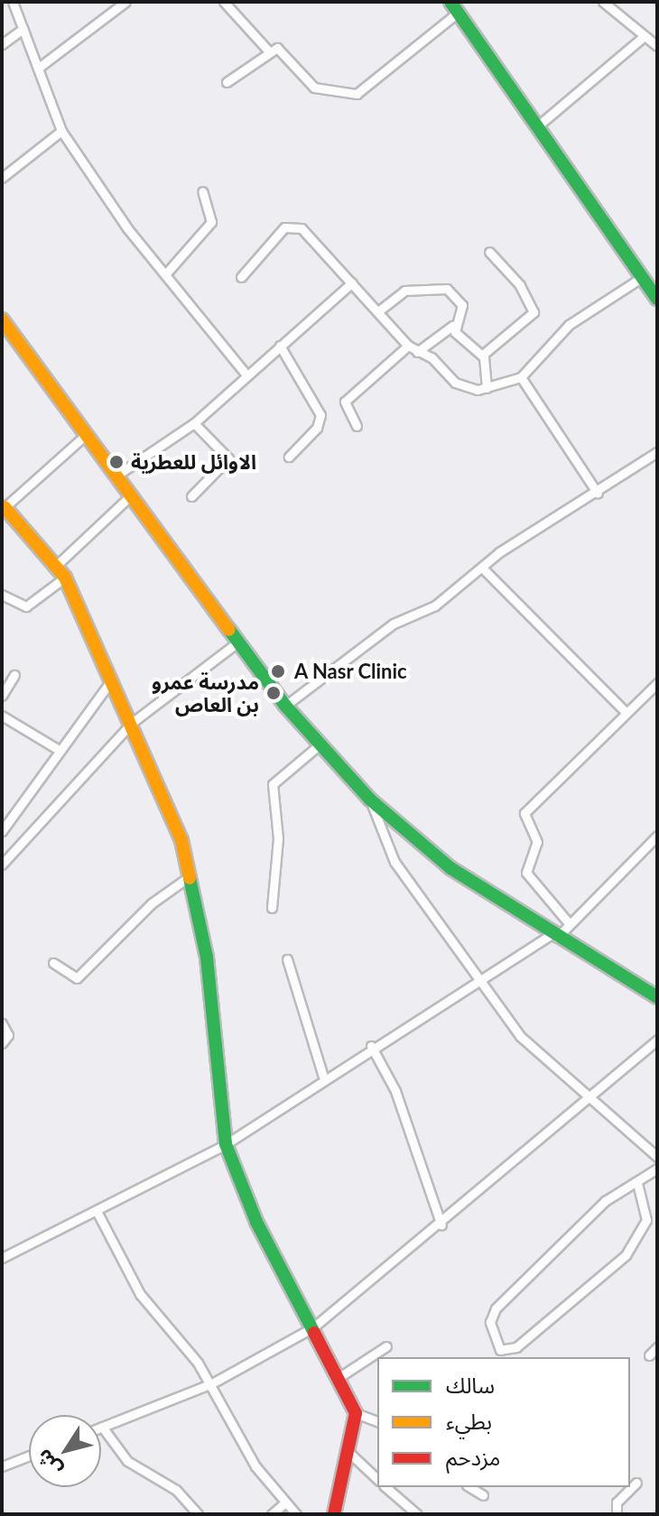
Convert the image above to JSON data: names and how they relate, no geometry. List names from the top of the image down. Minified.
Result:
{"places":["الاوائل للعطرية","A Nasr Clinic","مدرسة عمرو بن العاص"],"legend":["سالك","بطيء","مزدحم"],"north":"bottom left"}
